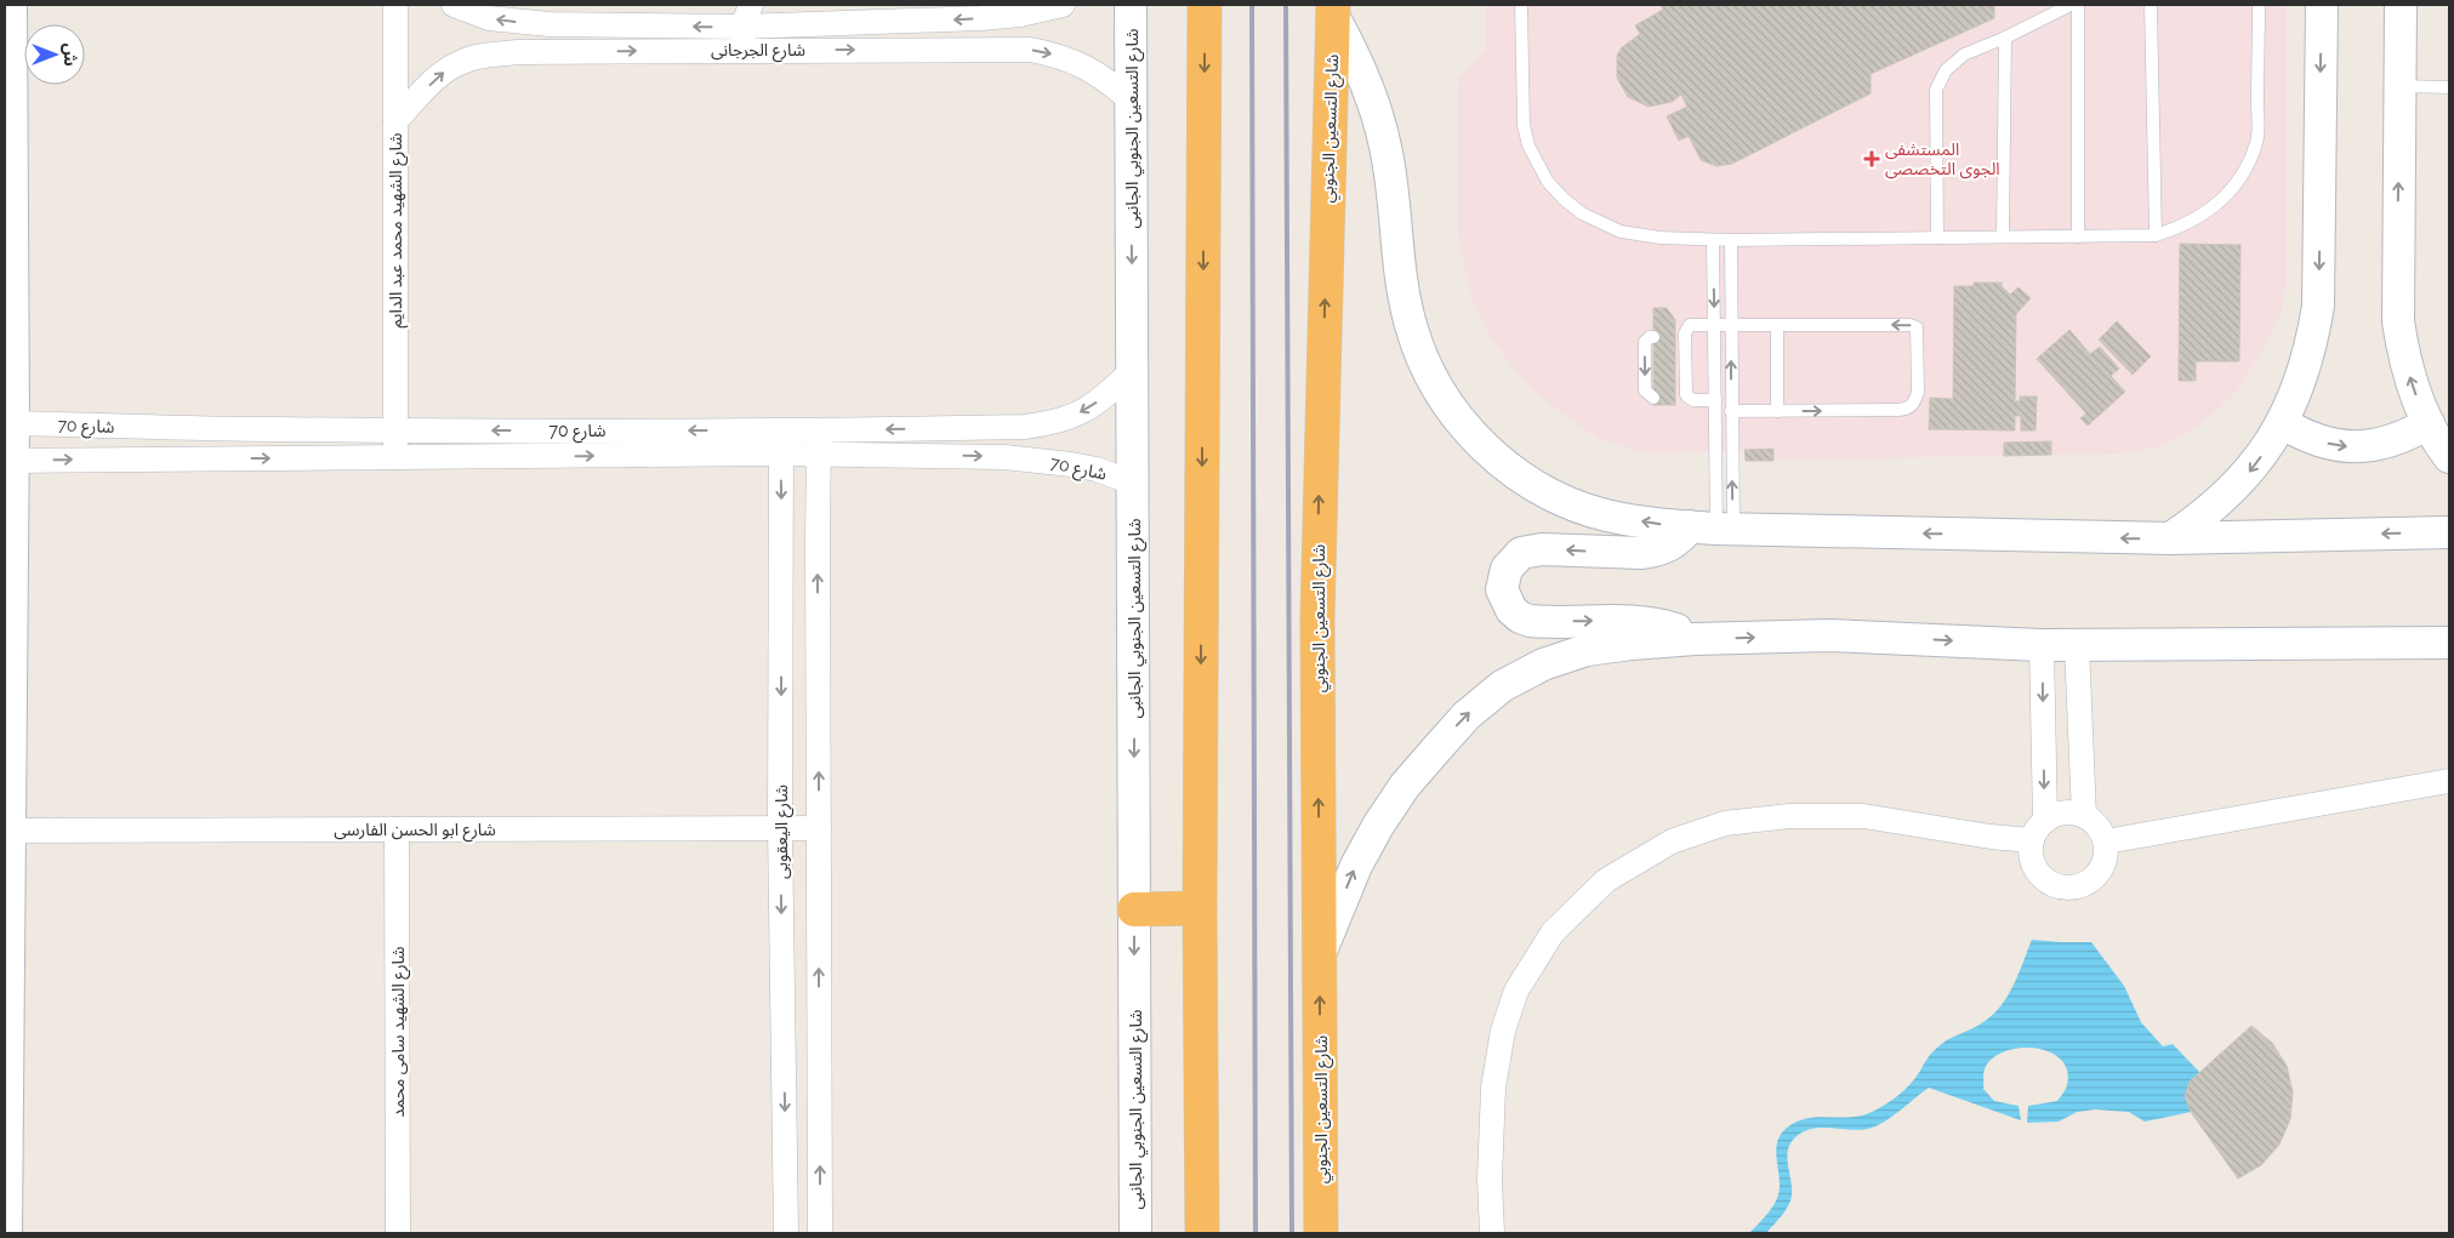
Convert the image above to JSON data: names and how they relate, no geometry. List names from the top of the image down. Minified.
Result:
{"streets":{"highway":["شارع التسعين الجنوبي"],"street":["شارع الجرجانى","شارع التسعين الجنوبي الجانبى","شارع الشهيد محمد عبد الدايم","شارع 70","شارع ابو الحسن الفارسى","شارع اليعقوبى","شارع الشهيد سامى محمد"]},"crossings":[["شارع الجرجانى","شارع التسعين الجنوبي الجانبى"],["شارع الجرجانى","شارع الشهيد محمد عبد الدايم"],["شارع التسعين الجنوبي الجانبى","شارع 70"],["شارع الشهيد محمد عبد الدايم","شارع 70"],["شارع 70","شارع اليعقوبى"],["شارع ابو الحسن الفارسى","شارع اليعقوبى"],["شارع ابو الحسن الفارسى","شارع الشهيد سامى محمد"]],"one_way":["شارع التسعين الجنوبي الجانبى"],"places":{"health":["المستشفى الجوى التخصصى"]},"north":"right"}
